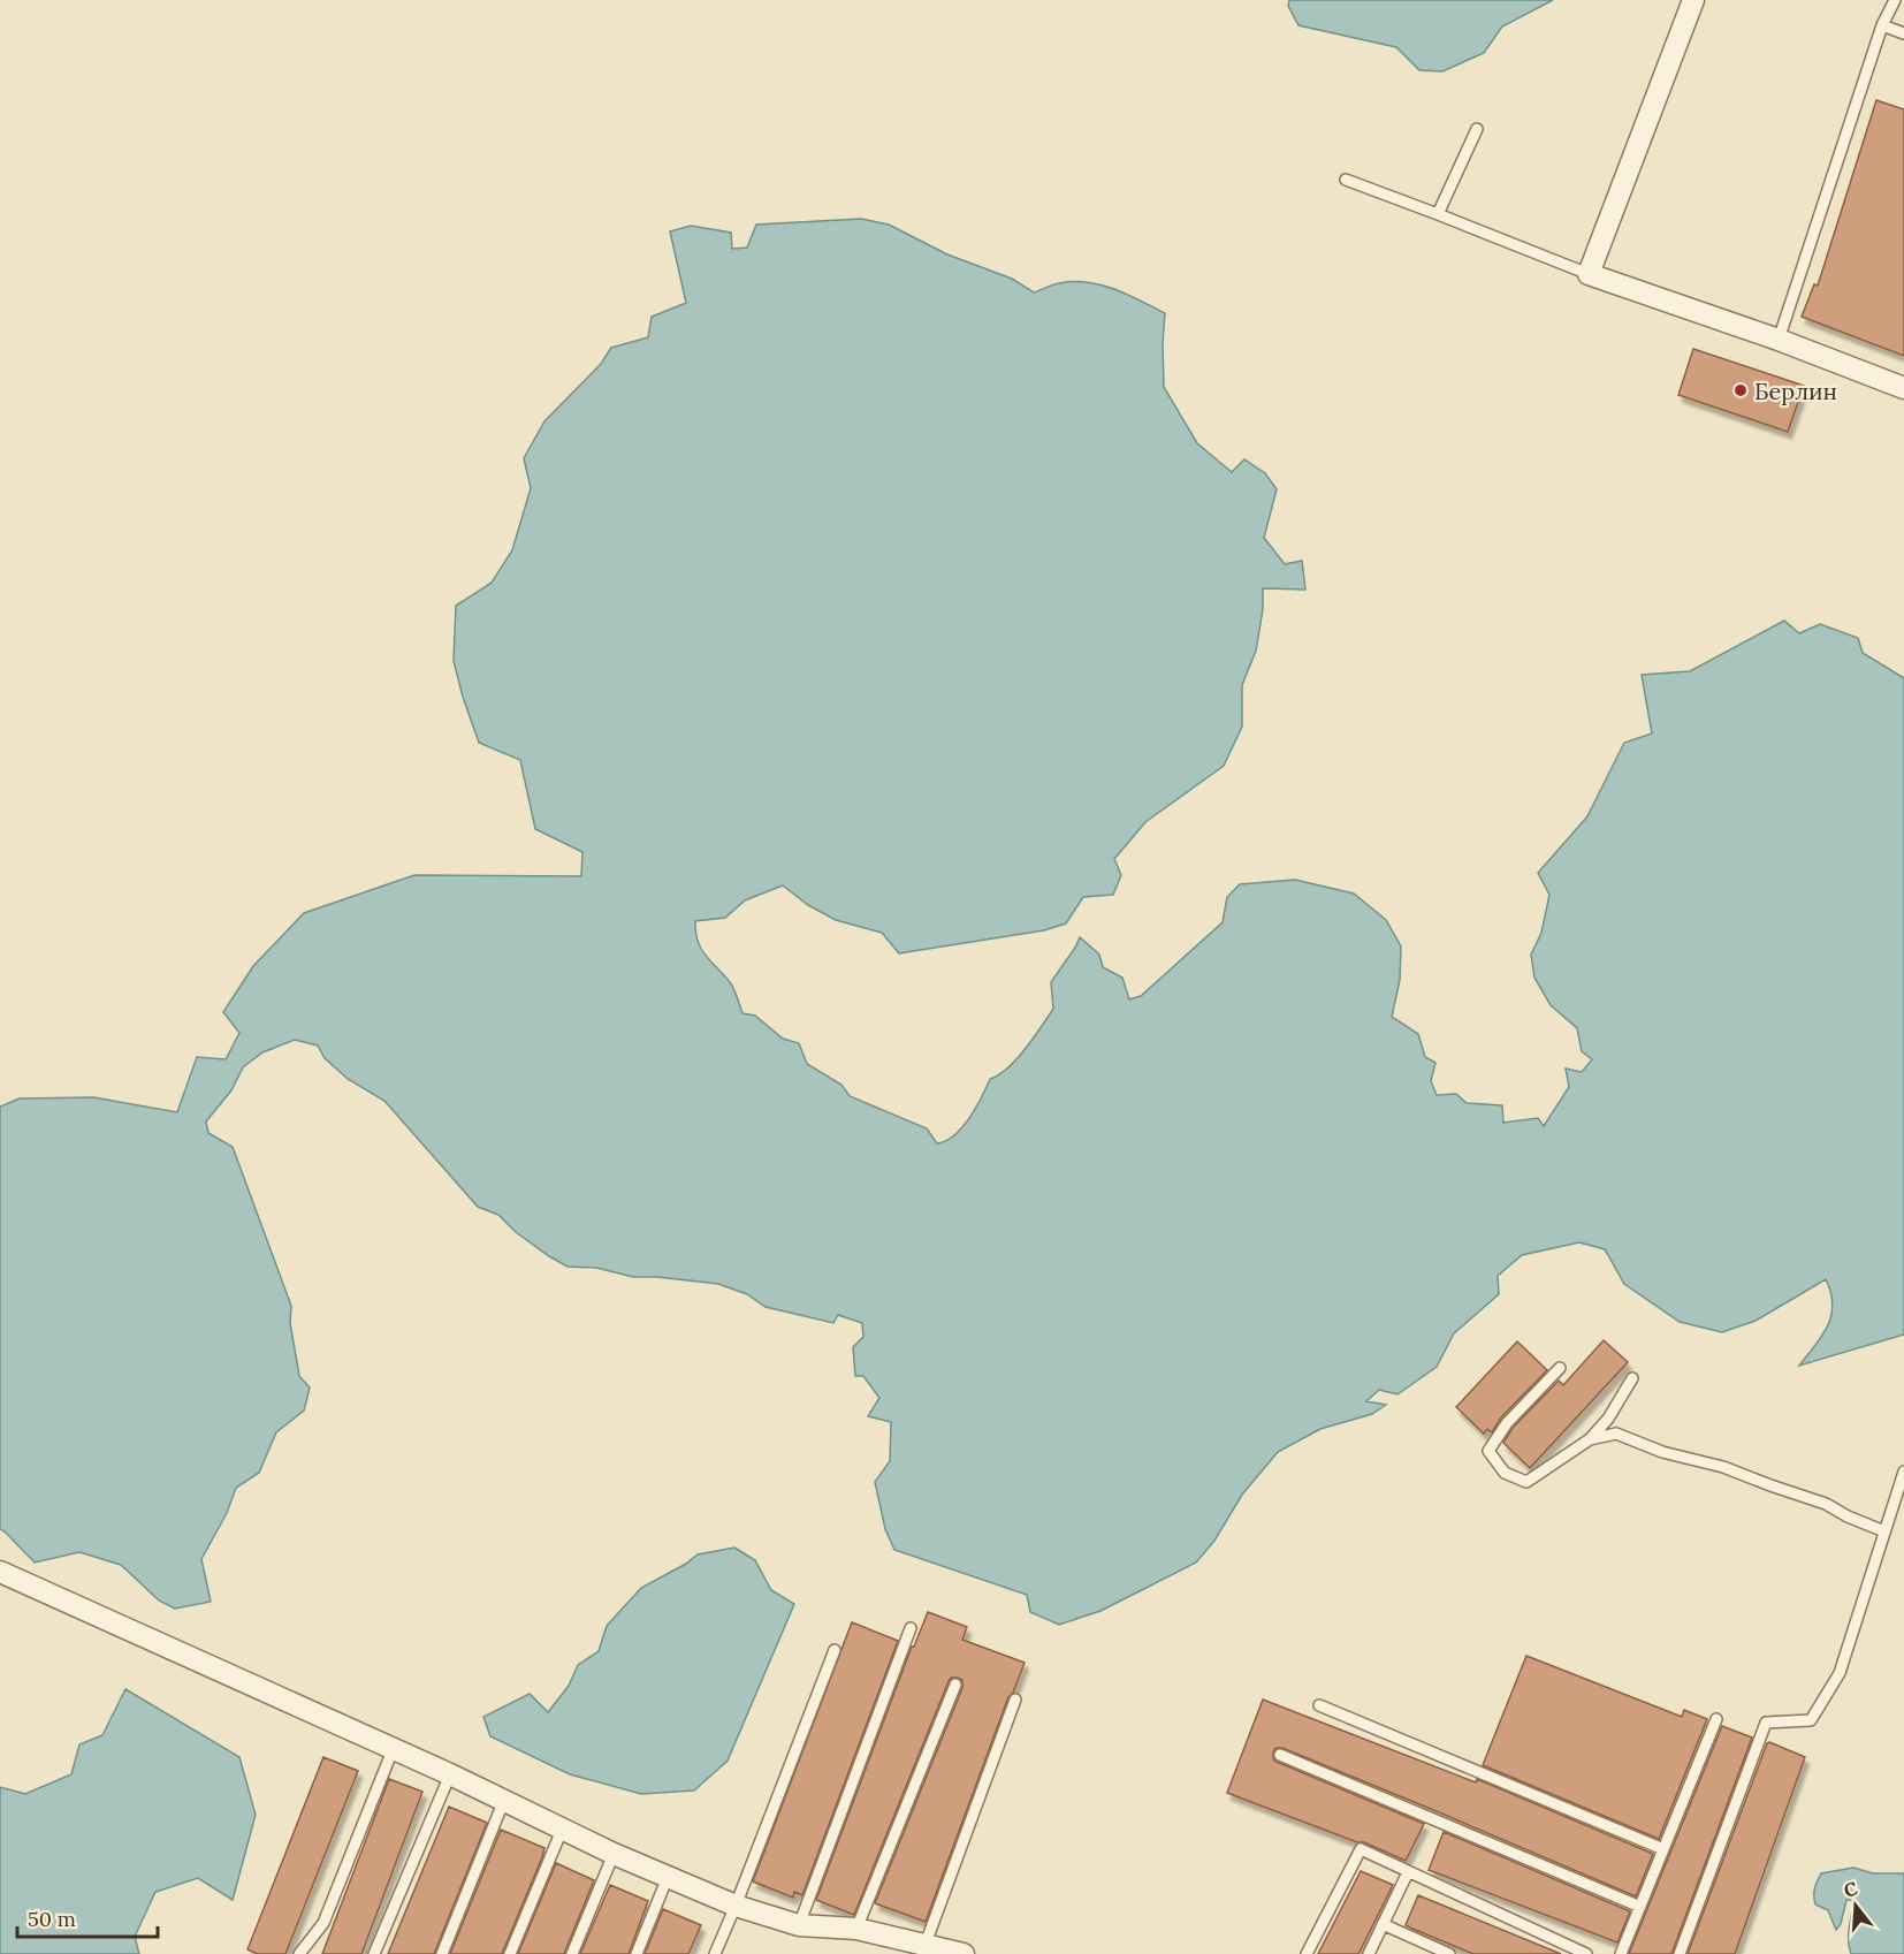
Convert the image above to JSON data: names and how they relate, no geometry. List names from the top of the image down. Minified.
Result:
{"places":["Берлин"],"scale_bar":"50 m","north":"top"}
